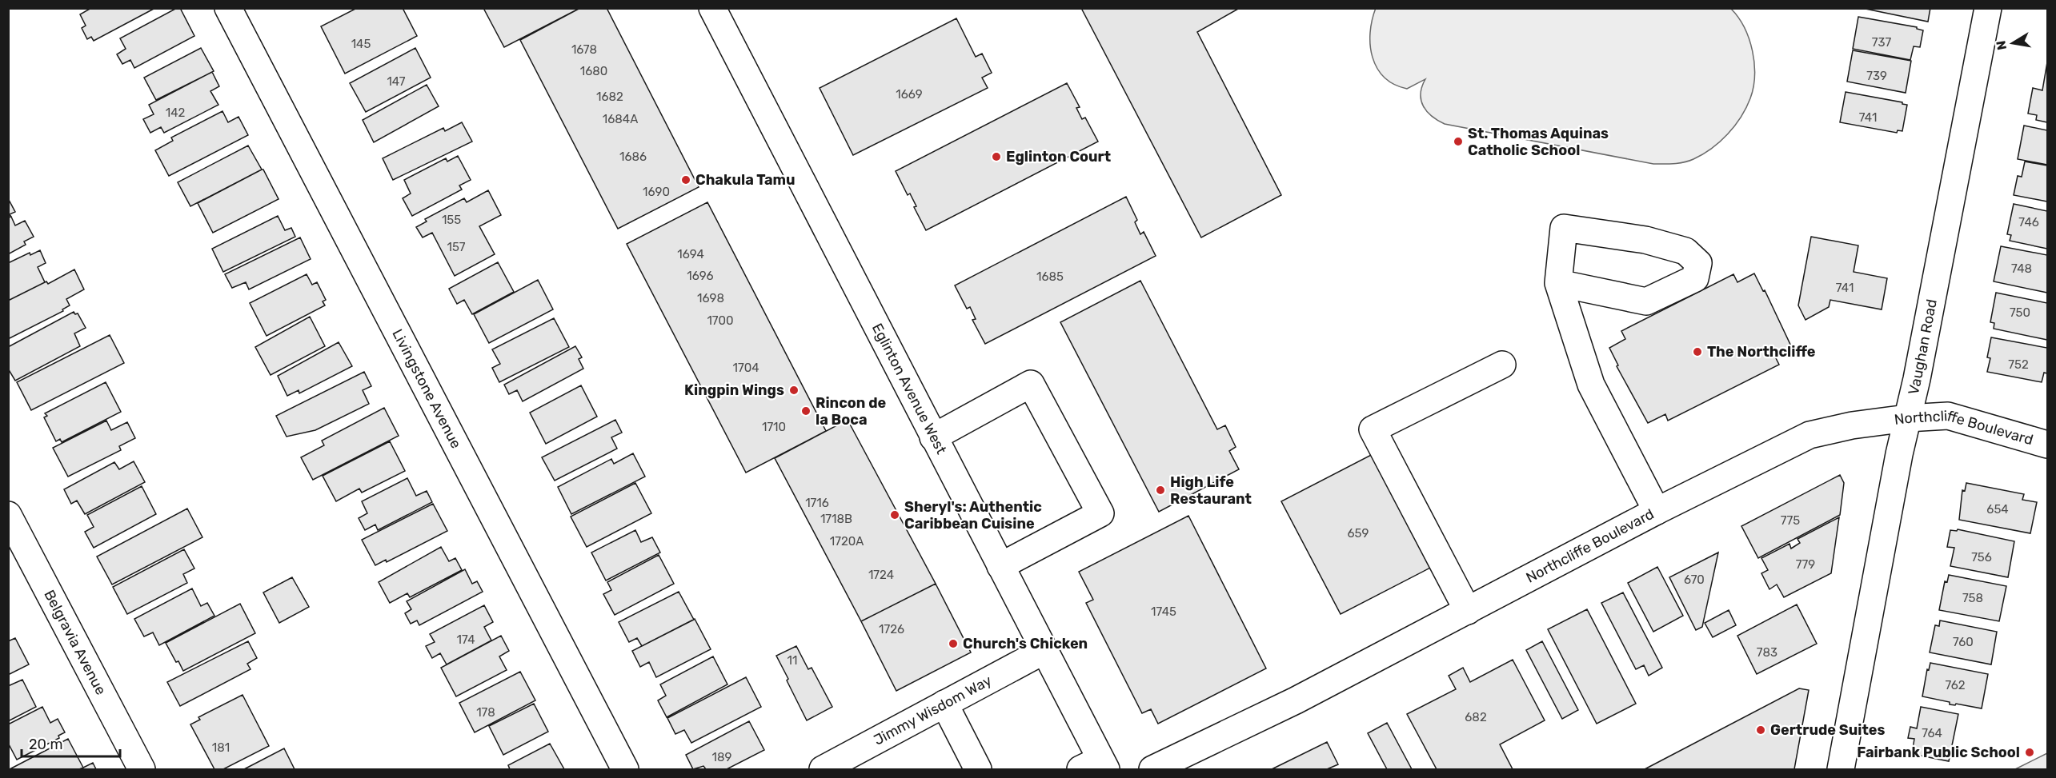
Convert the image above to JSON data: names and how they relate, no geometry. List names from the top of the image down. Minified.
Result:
{"streets":{"street":["Vaughan Road","Livingstone Avenue","Eglinton Avenue West","Northcliffe Boulevard","Belgravia Avenue","Jimmy Wisdom Way"]},"crossings":[["Vaughan Road","Northcliffe Boulevard"],["Eglinton Avenue West","Jimmy Wisdom Way"]],"places":["St. Thomas Aquinas Catholic School","Eglinton Court","Chakula Tamu","The Northcliffe","Kingpin Wings","Rincon de la Boca","High Life Restaurant","Sheryl's: Authentic Caribbean Cuisine","Church's Chicken","Gertrude Suites","Fairbank Public School"],"house_numbers":["737","145","1678","1680","739","147","1669","1682","142","741","1684A","1686","1690","155","746","157","1694","748","1696","1685","741","1698","750","1700","752","1704","1710","1716","654","1718B","775","659","1720A","756","779","1724","670","758","1745","1726","174","760","783","11","762","178","682","764","181","189"],"scale_bar":"20 m","north":"left"}
